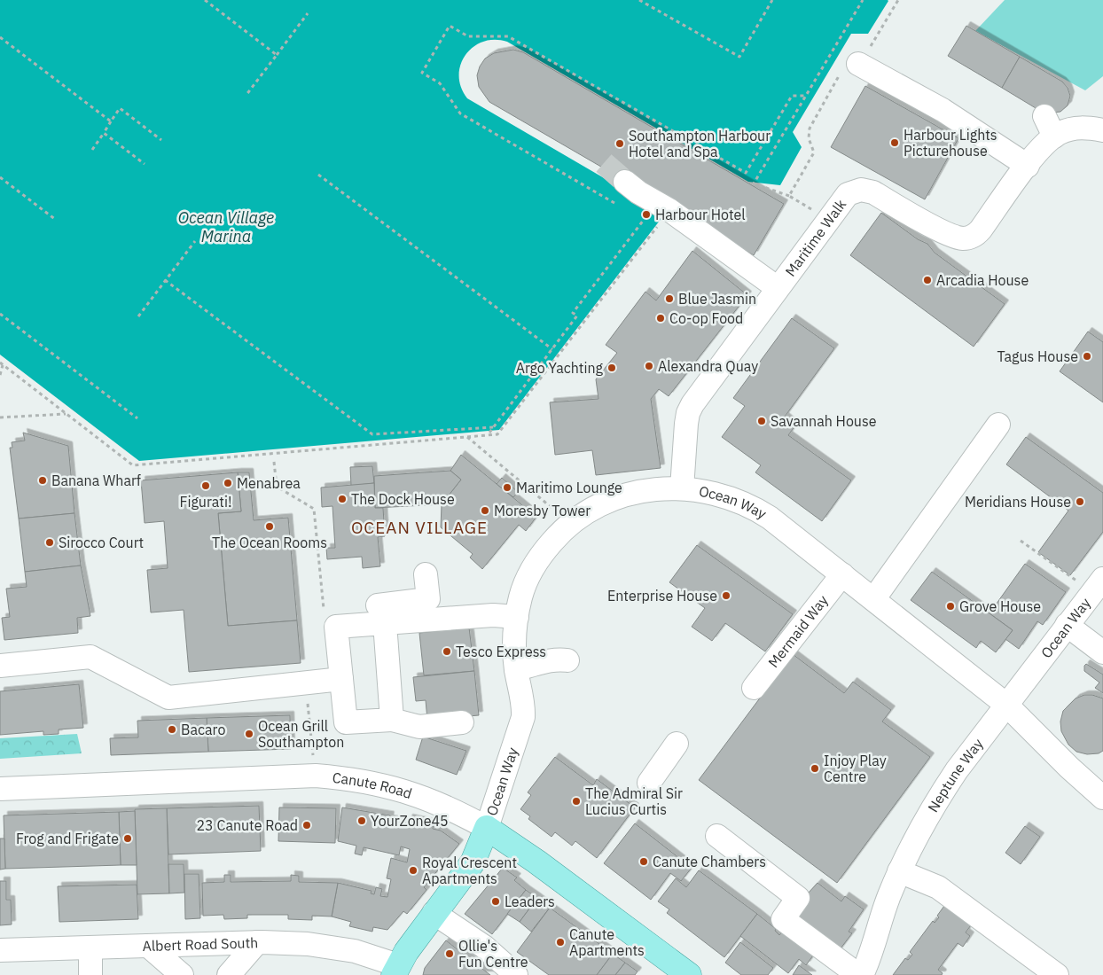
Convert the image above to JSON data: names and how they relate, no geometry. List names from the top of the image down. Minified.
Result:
{"streets":{"main road":["Canute Road"],"street":["Maritime Walk","Ocean Way","Mermaid Way","Neptune Way","Albert Road South"]},"crossings":[["Maritime Walk","Ocean Way"],["Ocean Way","Mermaid Way"],["Ocean Way","Neptune Way"],["Ocean Way","Canute Road"]],"districts":["OCEAN VILLAGE"],"water":["Ocean Village Marina"],"places":["Harbour Lights Picturehouse","Southampton Harbour Hotel and Spa","Harbour Hotel","Arcadia House","Blue Jasmin","Co-op Food","Tagus House","Alexandra Quay","Argo Yachting","Savannah House","Banana Wharf","Menabrea","Figurati!","Maritimo Lounge","The Dock House","Meridians House","Moresby Tower","The Ocean Rooms","Sirocco Court","Enterprise House","Grove House","Tesco Express","Bacaro","Ocean Grill Southampton","Injoy Play Centre","The Admiral Sir Lucius Curtis","YourZone45","23 Canute Road","Frog and Frigate","Canute Chambers","Royal Crescent Apartments","Leaders","Canute Apartments","Ollie's Fun Centre"]}
